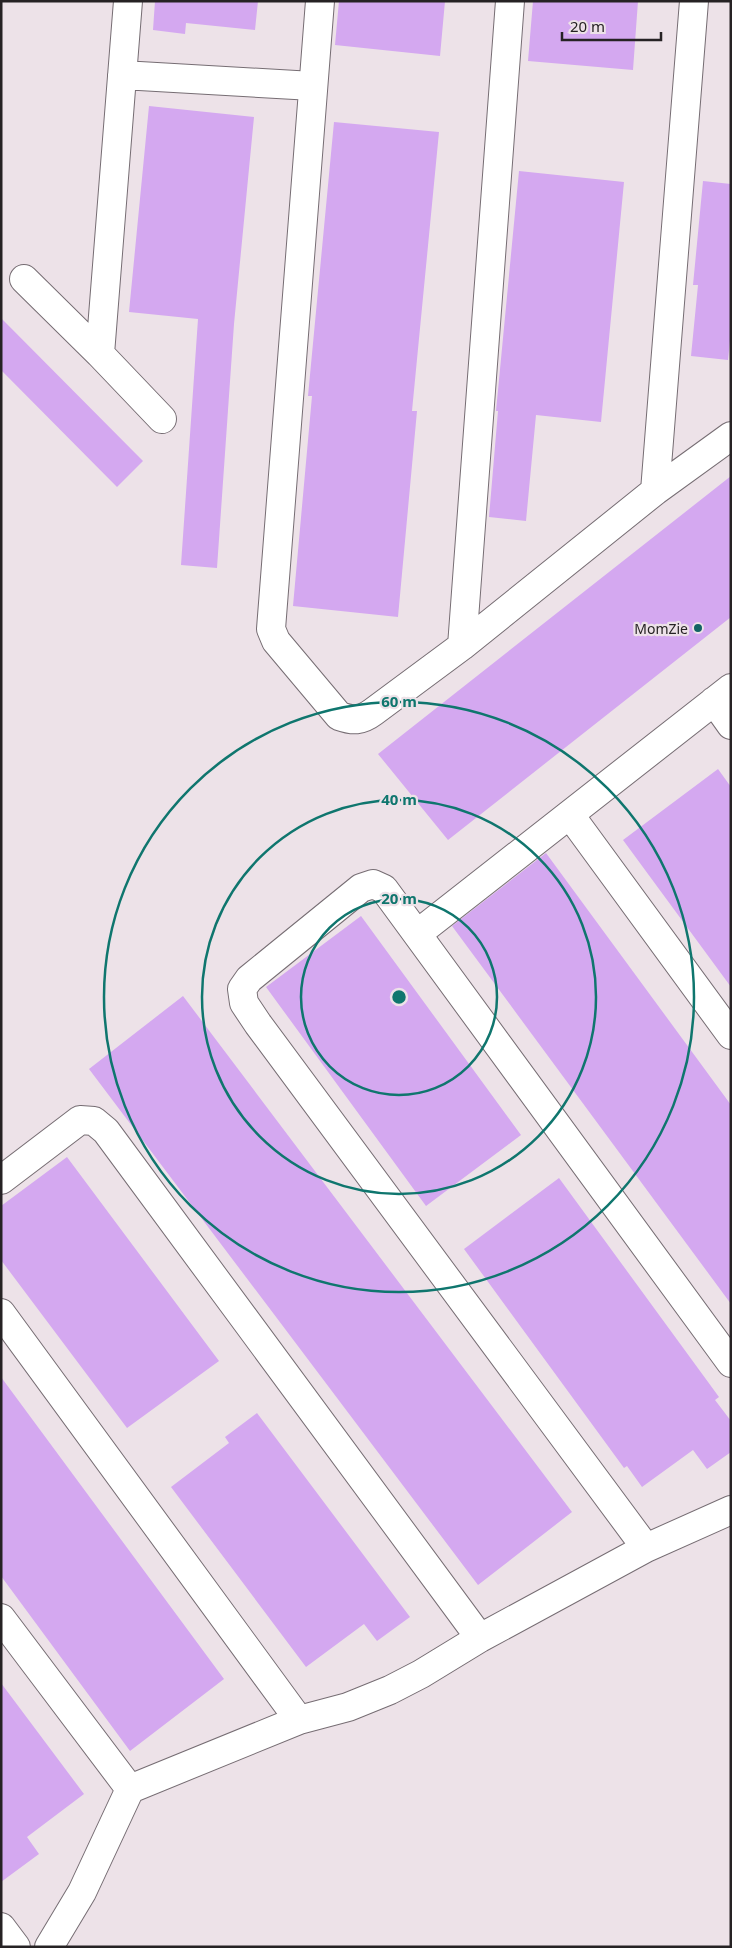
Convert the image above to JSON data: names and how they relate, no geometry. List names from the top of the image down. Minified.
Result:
{"places":["MomZie"],"scale_bar":"20 m","rings":["60 m","40 m","20 m"]}
